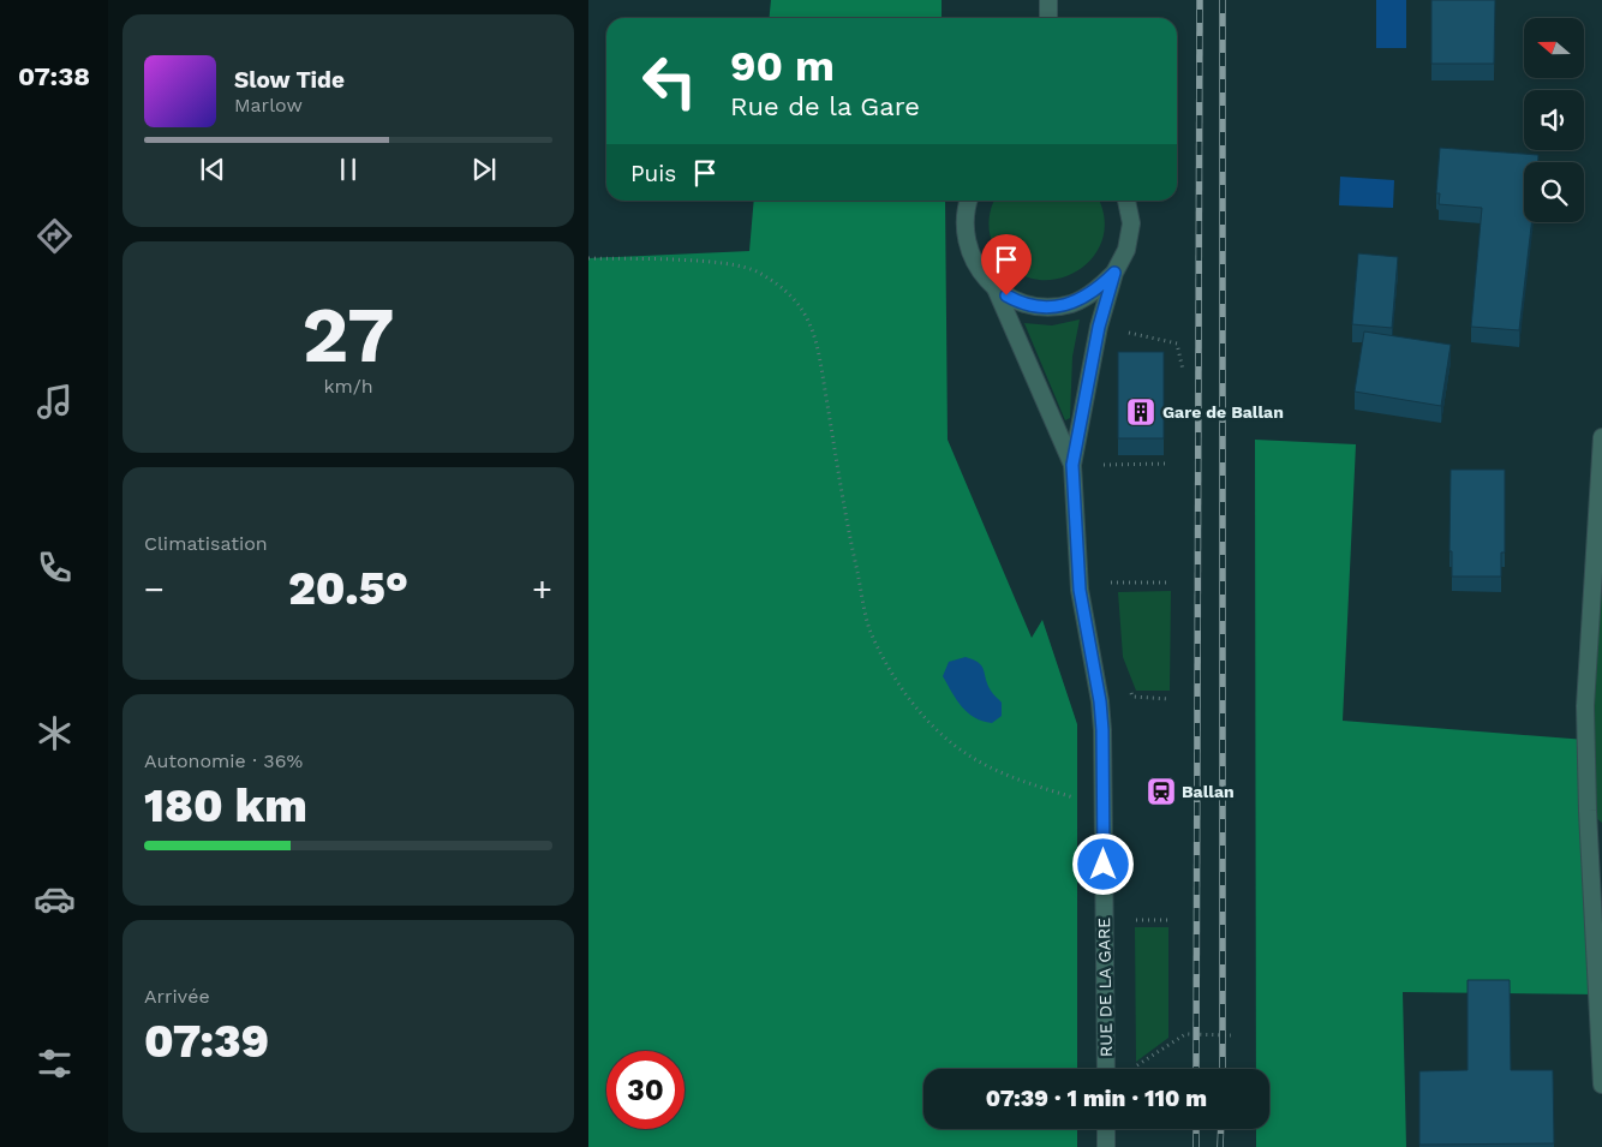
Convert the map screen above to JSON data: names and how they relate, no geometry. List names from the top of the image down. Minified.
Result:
{"streets":{"street":["RUE DE LA GARE"]},"places":{"building":["Gare de Ballan"],"station":["Ballan"]},"north":"left","page":{"tabs":"07:38","turn":["90 m","Rue de la Gare"],"song":["Slow Tide","Marlow"],"then":"Puis","tile":[["27","km/h"],"Climatisation",["Autonomie · 36%","180 km"],["Arrivée","07:39"]],"heat":["−","20.5°","+"],"limit":"30","trip":"07:39 · 1 min · 110 m"}}
